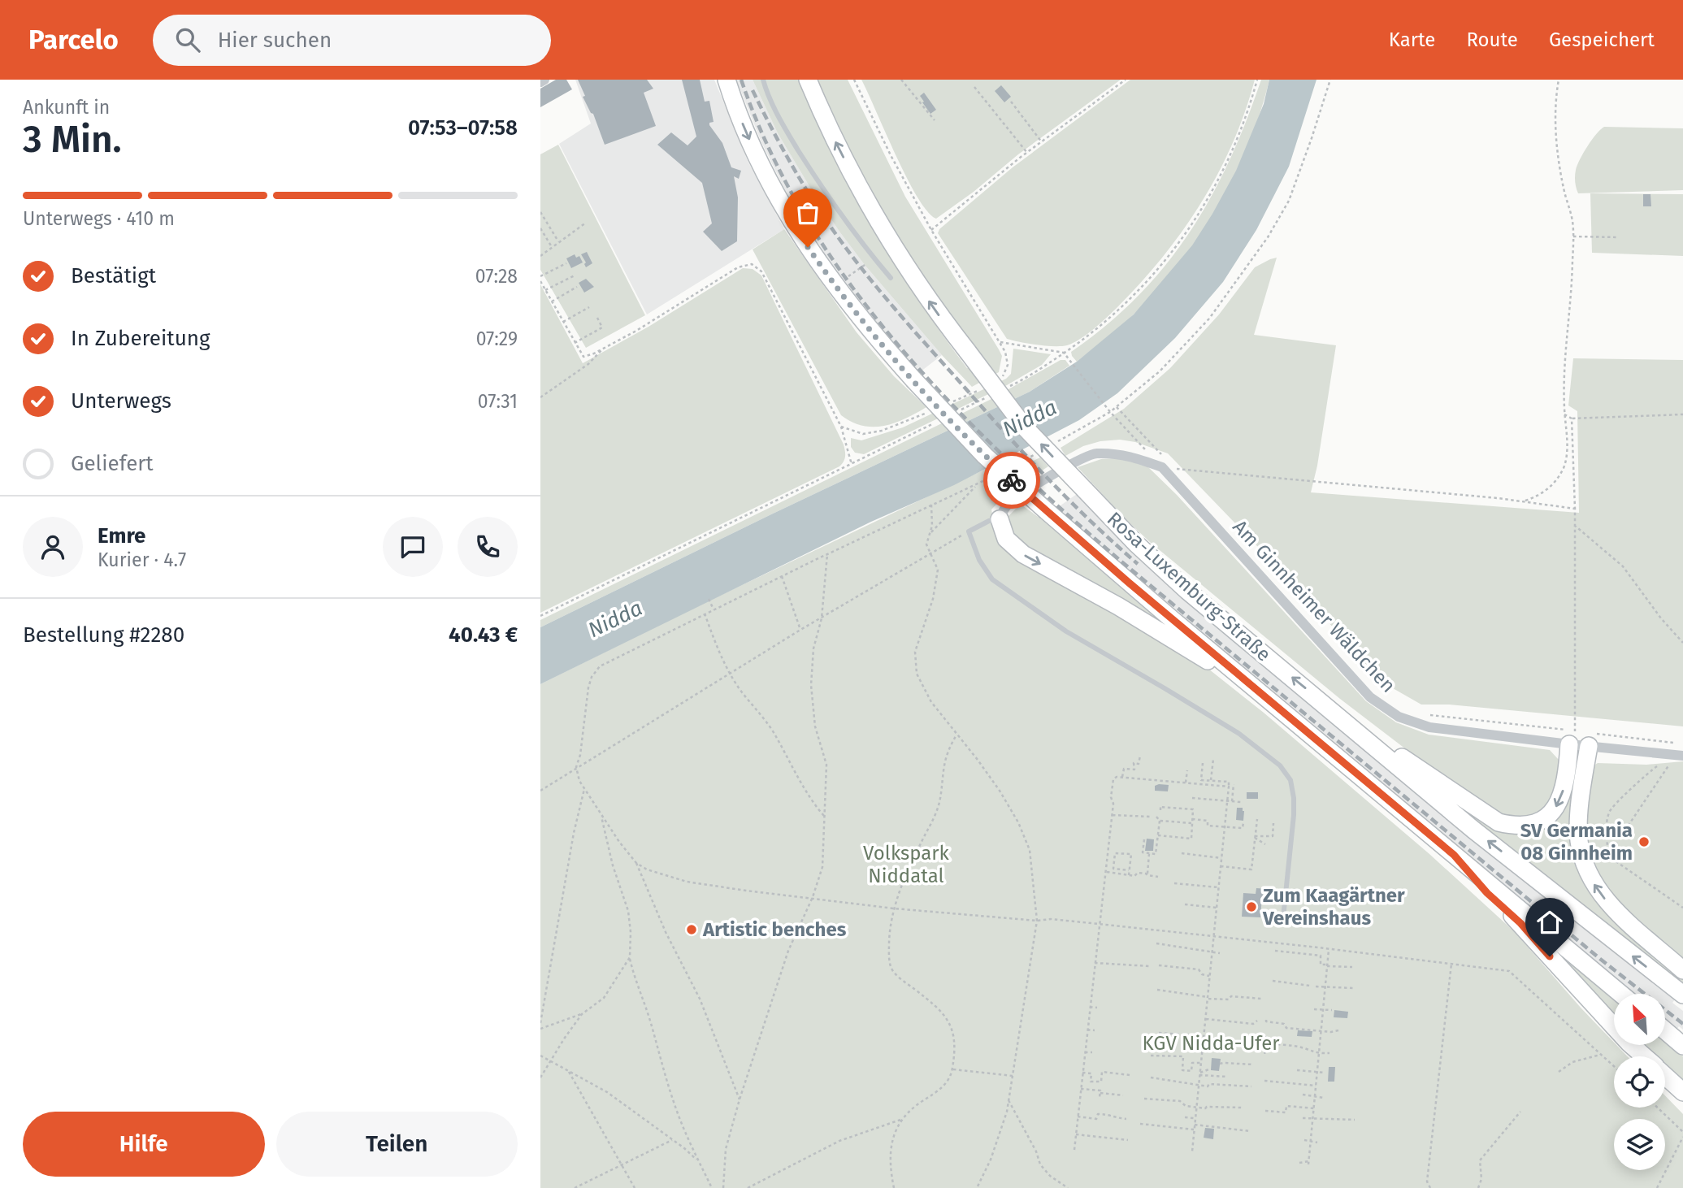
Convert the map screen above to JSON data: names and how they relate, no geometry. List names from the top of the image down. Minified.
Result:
{"streets":{"highway":["Rosa-Luxemburg-Straße"],"street":["Am Ginnheimer Wäldchen"]},"water":["Nidda"],"parks":["Volkspark Niddatal","KGV Nidda-Ufer"],"places":["SV Germania 08 Ginnheim","Zum Kaagärtner Vereinshaus","Artistic benches"],"north":"top left","page":{"header":"Parcelo","search":"Hier suchen","nav":["Karte","Route","Gespeichert"],"heading":["3 Min.","Ankunft in","07:53–07:58"],"panel":["Emre","Kurier · 4.7","Bestellung #2280","40.43 €"],"bar":"Unterwegs · 410 m","list":[["Bestätigt","07:28"],["In Zubereitung","07:29"],["Unterwegs","07:31"],"Geliefert"],"buttons":["Hilfe","Teilen"]}}
